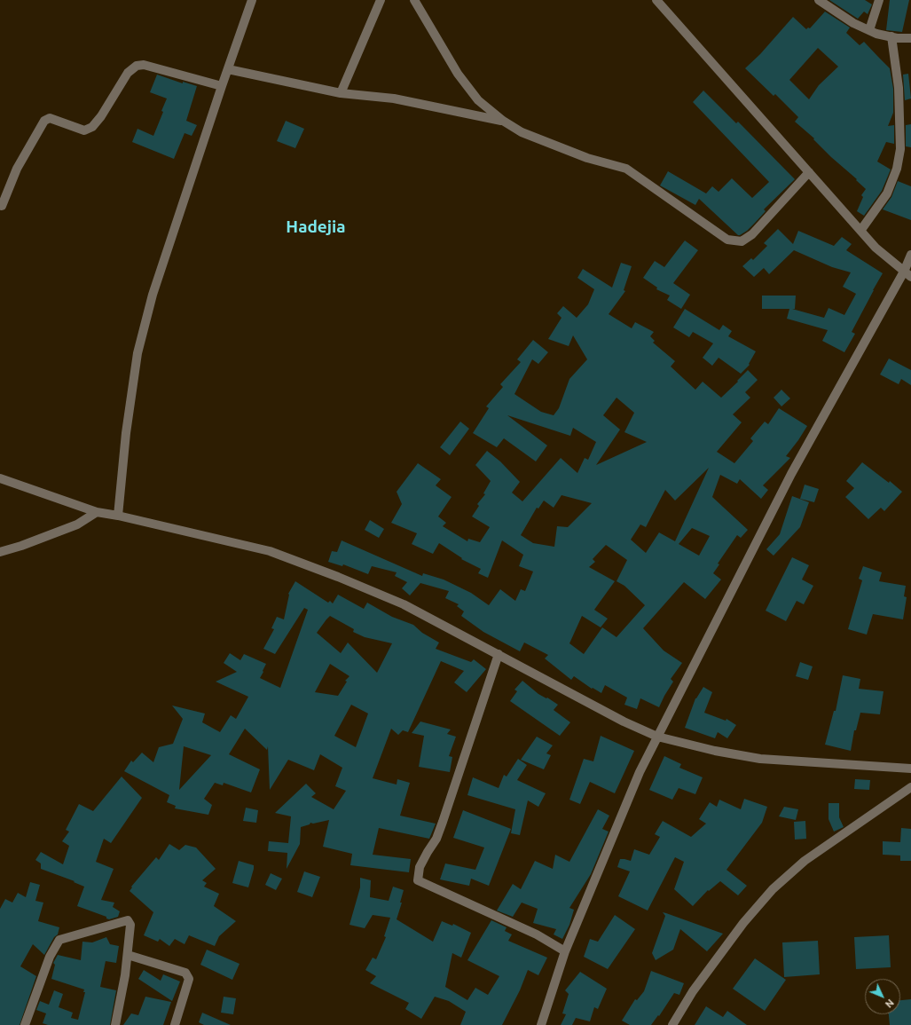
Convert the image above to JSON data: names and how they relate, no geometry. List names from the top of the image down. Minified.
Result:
{"districts":["Hadejia"],"north":"bottom right"}
